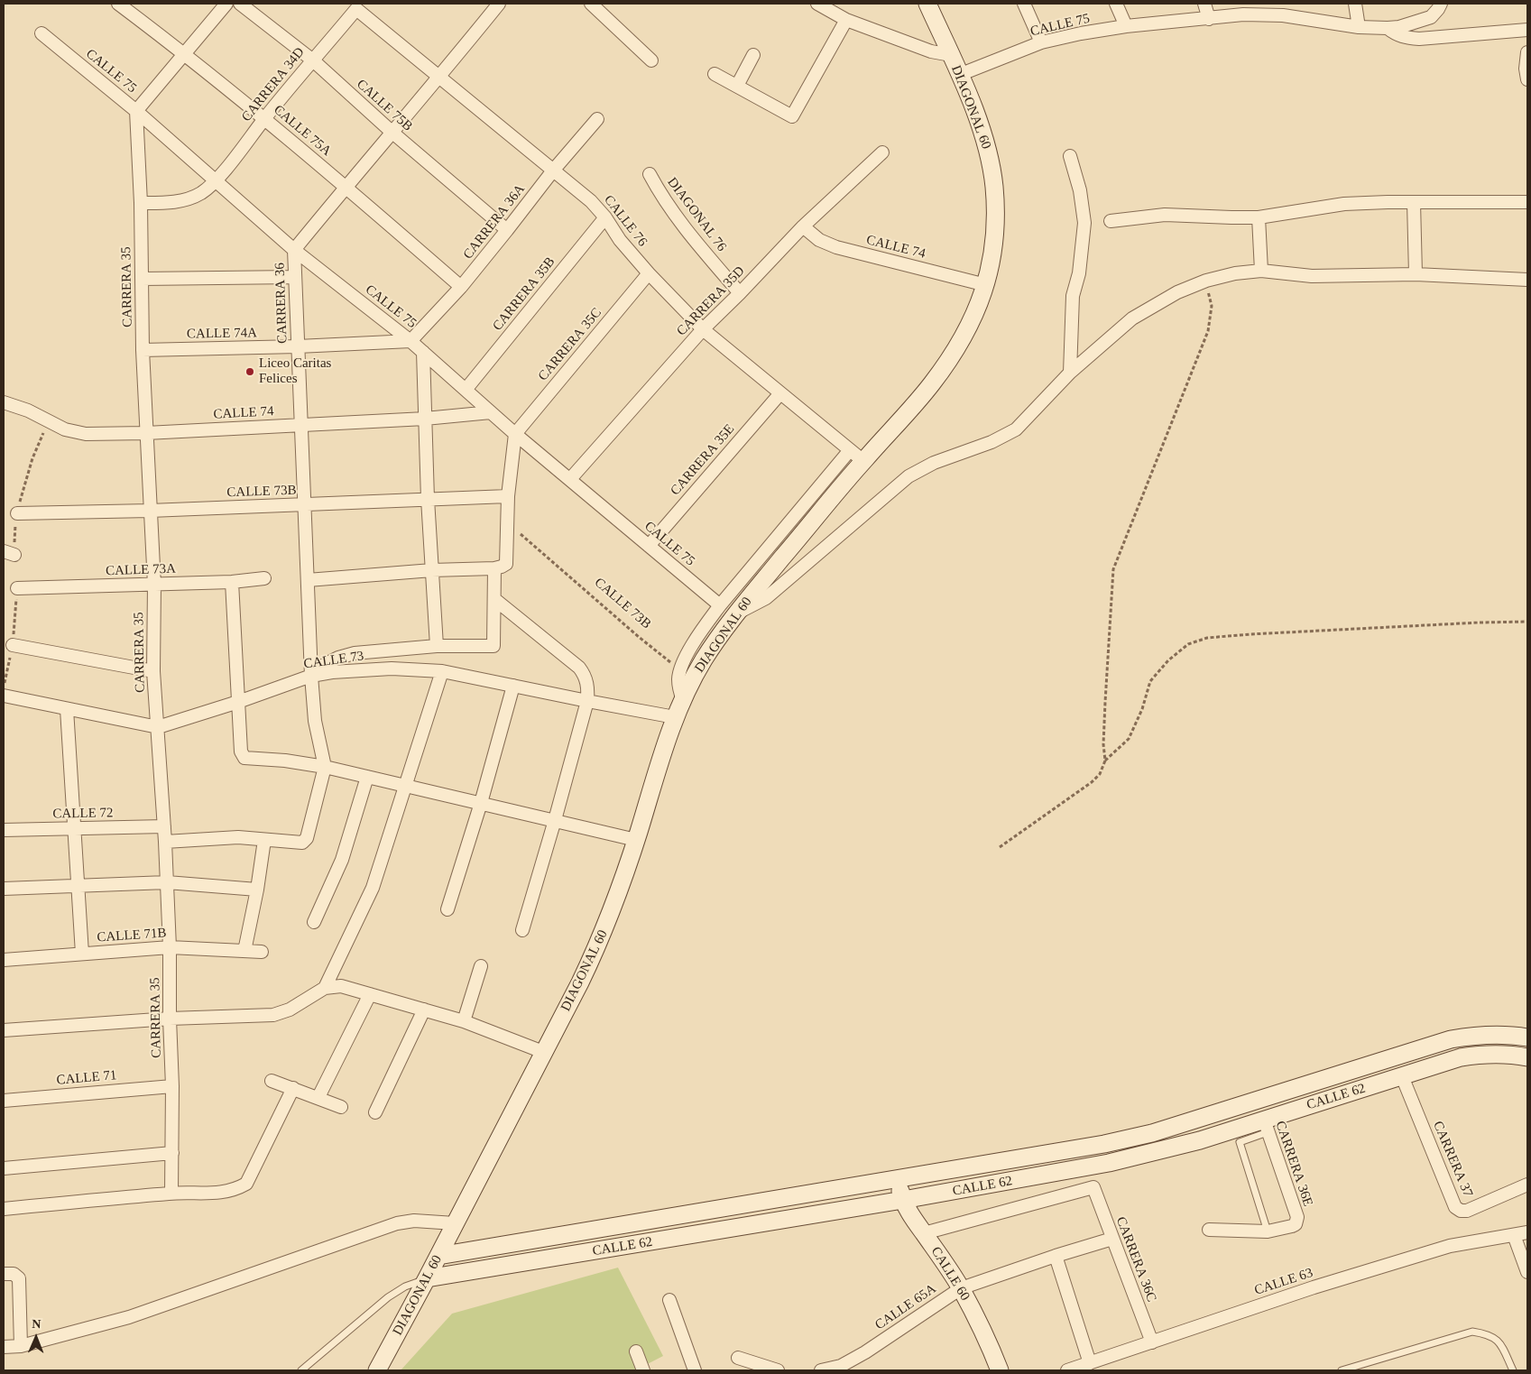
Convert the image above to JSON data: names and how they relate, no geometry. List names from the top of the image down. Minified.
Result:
{"streets":{"main road":["DIAGONAL 60","CALLE 62","CALLE 60"],"street":["CALLE 75","CARRERA 34D","CALLE 75B","CALLE 75A","DIAGONAL 76","CALLE 76","CARRERA 36A","CALLE 74","CARRERA 35","CARRERA 35B","CARRERA 35D","CARRERA 36","CALLE 74A","CARRERA 35C","CARRERA 35E","CALLE 73B","CALLE 73A","CALLE 73","CALLE 72","CALLE 71B","CALLE 71","CARRERA 37","CARRERA 36E","CARRERA 36C","CALLE 63","CALLE 65A"]},"crossings":[["CALLE 75","CARRERA 34D"],["CALLE 75","DIAGONAL 60"],["CALLE 75","CARRERA 36A"],["CALLE 75","CALLE 74"],["CALLE 75","CARRERA 35"],["CALLE 75","CARRERA 35B"],["CALLE 75","CARRERA 35D"],["CALLE 75","CARRERA 36"],["CALLE 75","CALLE 74A"],["CALLE 75","CARRERA 35C"],["CALLE 75","CARRERA 35E"],["CARRERA 34D","CALLE 75B"],["CARRERA 34D","CALLE 75A"],["CARRERA 34D","CALLE 76"],["CARRERA 34D","CARRERA 35"],["CALLE 75B","CARRERA 36A"],["CALLE 75B","CARRERA 36"],["DIAGONAL 60","CALLE 76"],["DIAGONAL 60","CALLE 74"],["DIAGONAL 60","CALLE 73"],["DIAGONAL 60","CALLE 62"],["CALLE 75A","CARRERA 36A"],["CALLE 75A","CARRERA 36"],["DIAGONAL 76","CARRERA 35D"],["CALLE 76","CARRERA 36A"],["CALLE 76","CARRERA 35B"],["CALLE 76","CARRERA 35D"],["CALLE 76","CARRERA 36"],["CALLE 76","CARRERA 35C"],["CALLE 76","CARRERA 35E"],["CARRERA 36A","CALLE 74A"],["CALLE 74","CARRERA 35"],["CALLE 74","CARRERA 35D"],["CALLE 74","CARRERA 36"],["CARRERA 35","CALLE 74A"],["CARRERA 35","CALLE 73B"],["CARRERA 35","CALLE 73A"],["CARRERA 35","CALLE 73"],["CARRERA 35","CALLE 72"],["CARRERA 35","CALLE 71B"],["CARRERA 35","CALLE 71"],["CARRERA 36","CALLE 74A"],["CARRERA 36","CALLE 73B"],["CARRERA 36","CALLE 73"],["CALLE 62","CARRERA 37"],["CALLE 62","CARRERA 36E"],["CALLE 62","CALLE 60"],["CARRERA 36C","CALLE 60"],["CARRERA 36C","CALLE 63"],["CARRERA 36C","CALLE 65A"],["CALLE 60","CALLE 65A"]],"places":["Liceo Caritas Felices"],"north":"top"}
